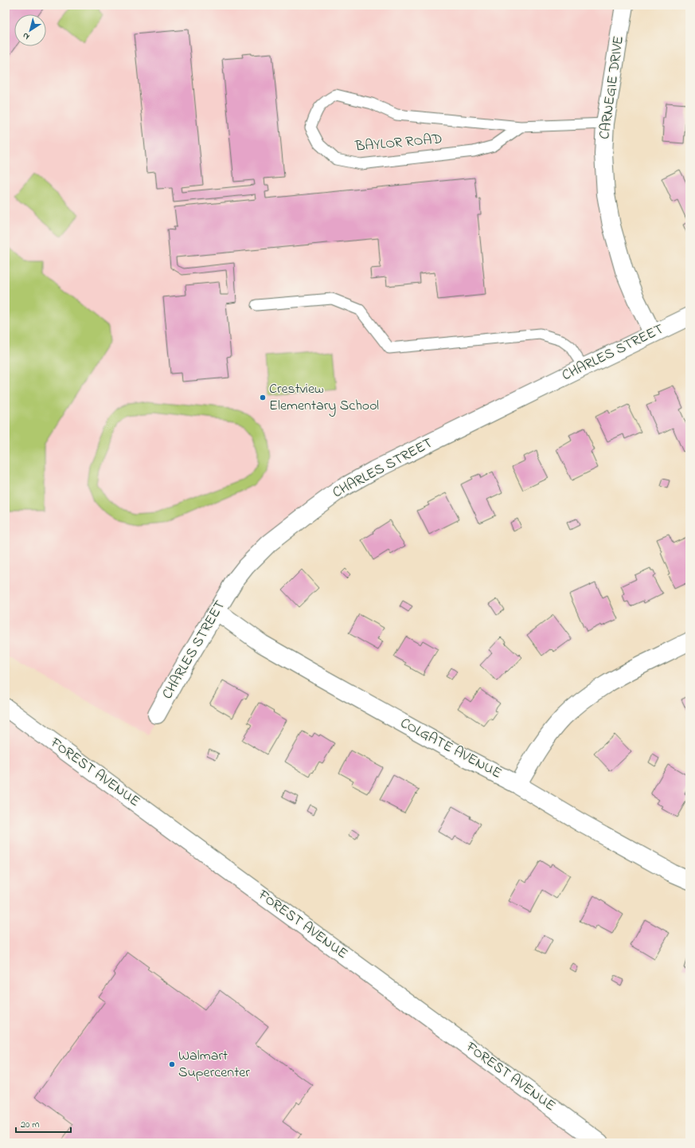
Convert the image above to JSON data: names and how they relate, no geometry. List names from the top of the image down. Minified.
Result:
{"streets":{"street":["CARNEGIE DRIVE","CHARLES STREET","COLGATE AVENUE","FOREST AVENUE"],"lane":["BAYLOR ROAD"]},"crossings":[["CARNEGIE DRIVE","BAYLOR ROAD"],["CARNEGIE DRIVE","CHARLES STREET"],["CHARLES STREET","COLGATE AVENUE"]],"places":["Crestview Elementary School","Walmart Supercenter"],"scale_bar":"20 m","north":"bottom left"}
